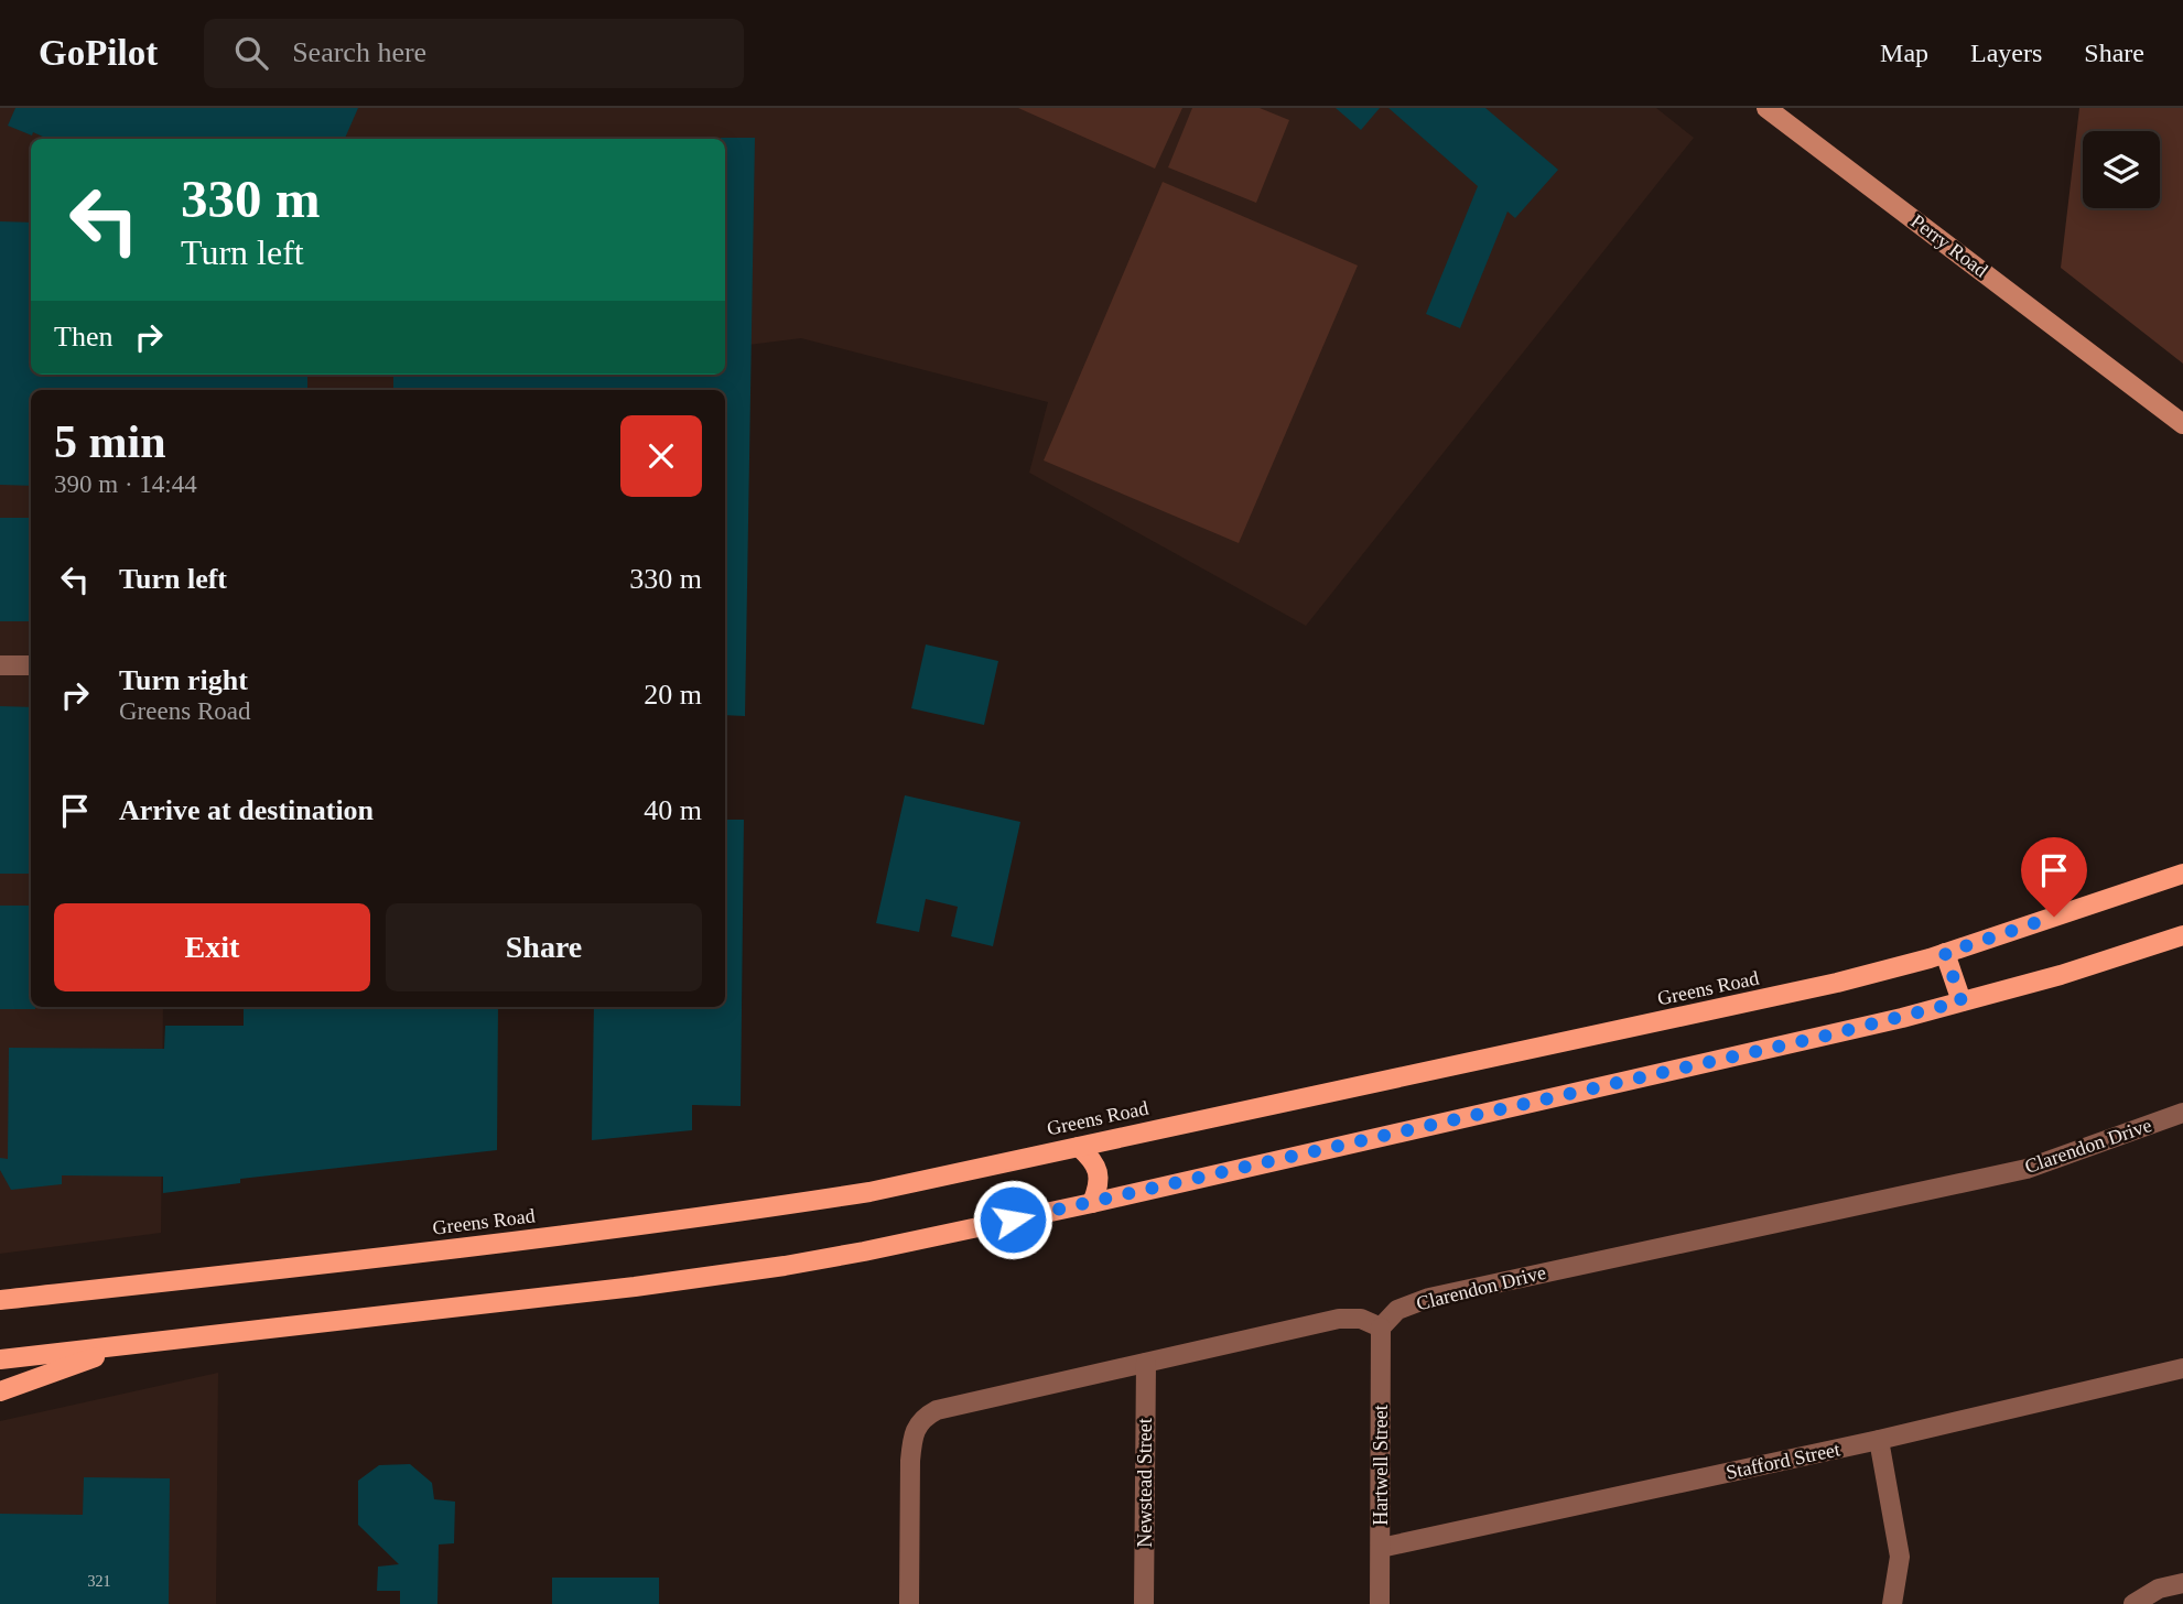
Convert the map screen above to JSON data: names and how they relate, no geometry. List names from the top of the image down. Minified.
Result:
{"streets":{"main road":["Perry Road","Greens Road"],"street":["Clarendon Drive","Stafford Street","Hartwell Street","Newstead Street"]},"crossings":[["Clarendon Drive","Hartwell Street"],["Stafford Street","Hartwell Street"]],"house_numbers":["321"],"page":{"header":"GoPilot","search":"Search here","nav":["Map","Layers","Share"],"turn":["330 m","Turn left"],"then":"Then","heading":["5 min","390 m · 14:44"],"list":[{"name":"Turn left","value":"330 m"},{"name":"Turn right","note":"Greens Road","value":"20 m"},{"name":"Arrive at destination","value":"40 m"}],"buttons":["Exit","Share"]}}
